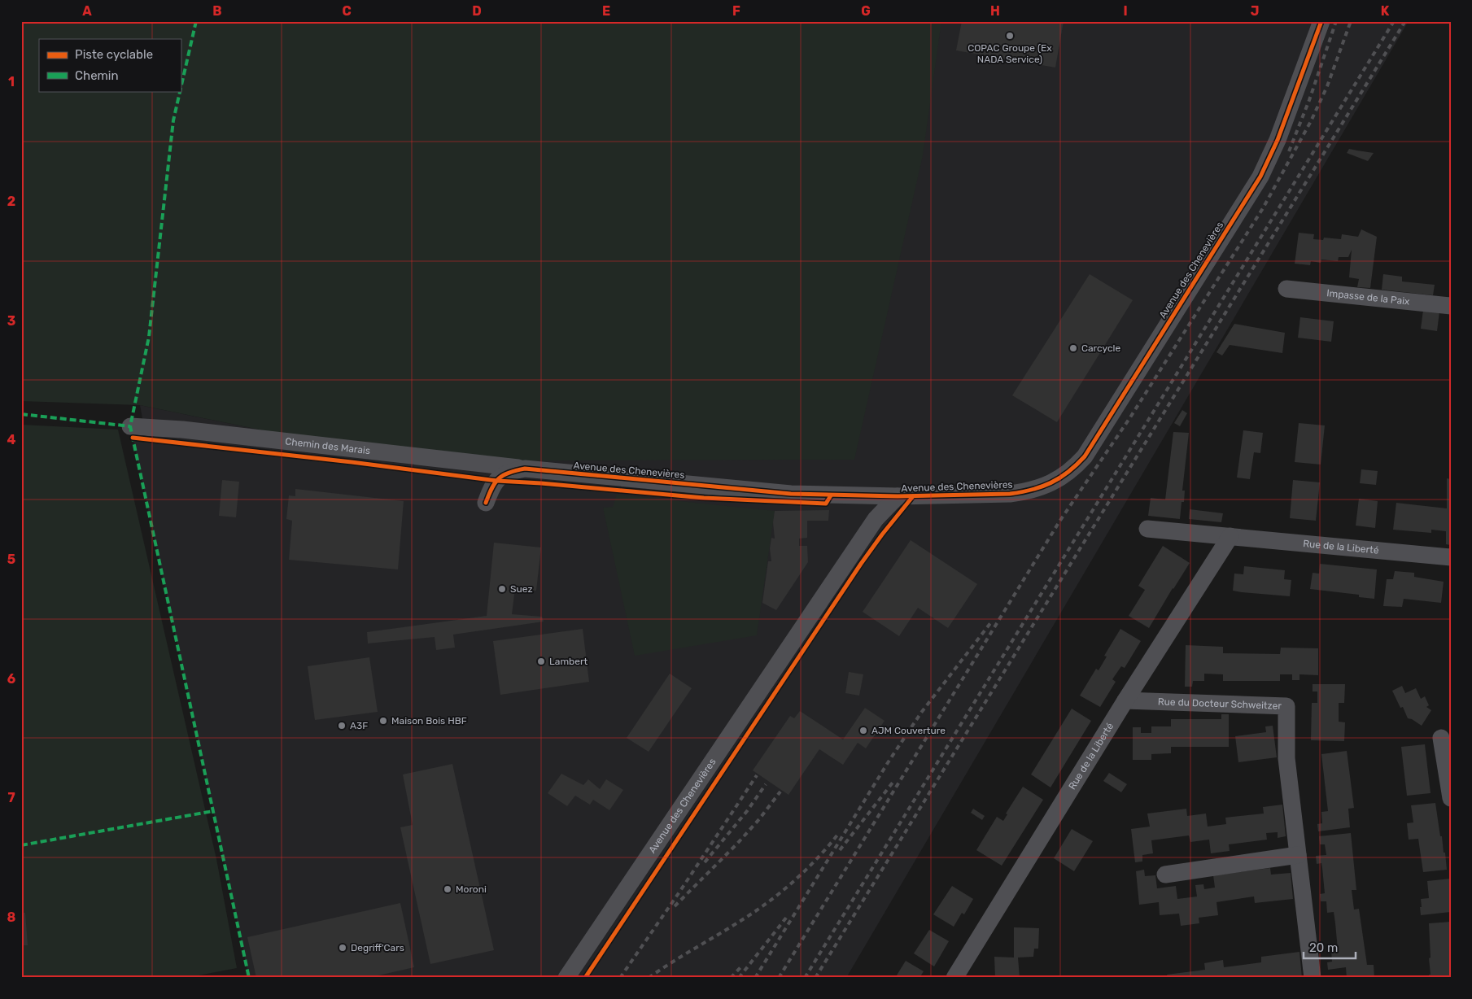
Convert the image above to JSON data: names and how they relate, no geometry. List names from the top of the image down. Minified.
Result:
{"streets":{"street":["Avenue des Chenevières","Impasse de la Paix","Chemin des Marais","Rue de la Liberté","Rue du Docteur Schweitzer"]},"crossings":[["Avenue des Chenevières","Chemin des Marais"],["Rue de la Liberté","Rue du Docteur Schweitzer"]],"places":["COPAC Groupe (Ex NADA Service)","Carcycle","Suez","Lambert","Maison Bois HBF","A3F","AJM Couverture","Moroni","Degriff'Cars"],"legend":["Piste cyclable","Chemin"],"scale_bar":"20 m","grid":{"columns":["A","B","C","D","E","F","G","H","I","J","K"],"rows":["1","2","3","4","5","6","7","8"]}}
